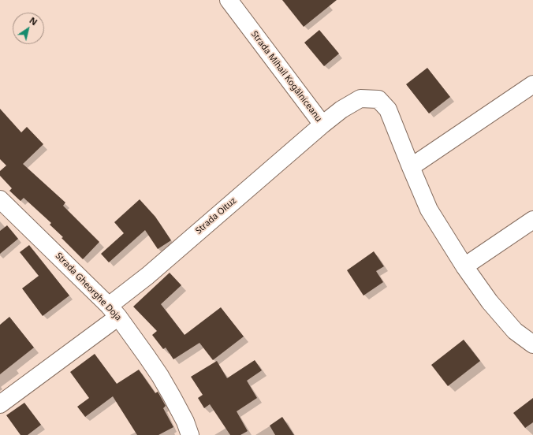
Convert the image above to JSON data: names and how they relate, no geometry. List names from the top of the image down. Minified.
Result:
{"streets":{"street":["Strada Mihail Kogălniceanu","Strada Oituz","Strada Gheorghe Doja"]},"crossings":[["Strada Mihail Kogălniceanu","Strada Oituz"],["Strada Oituz","Strada Gheorghe Doja"]],"north":"top right"}
